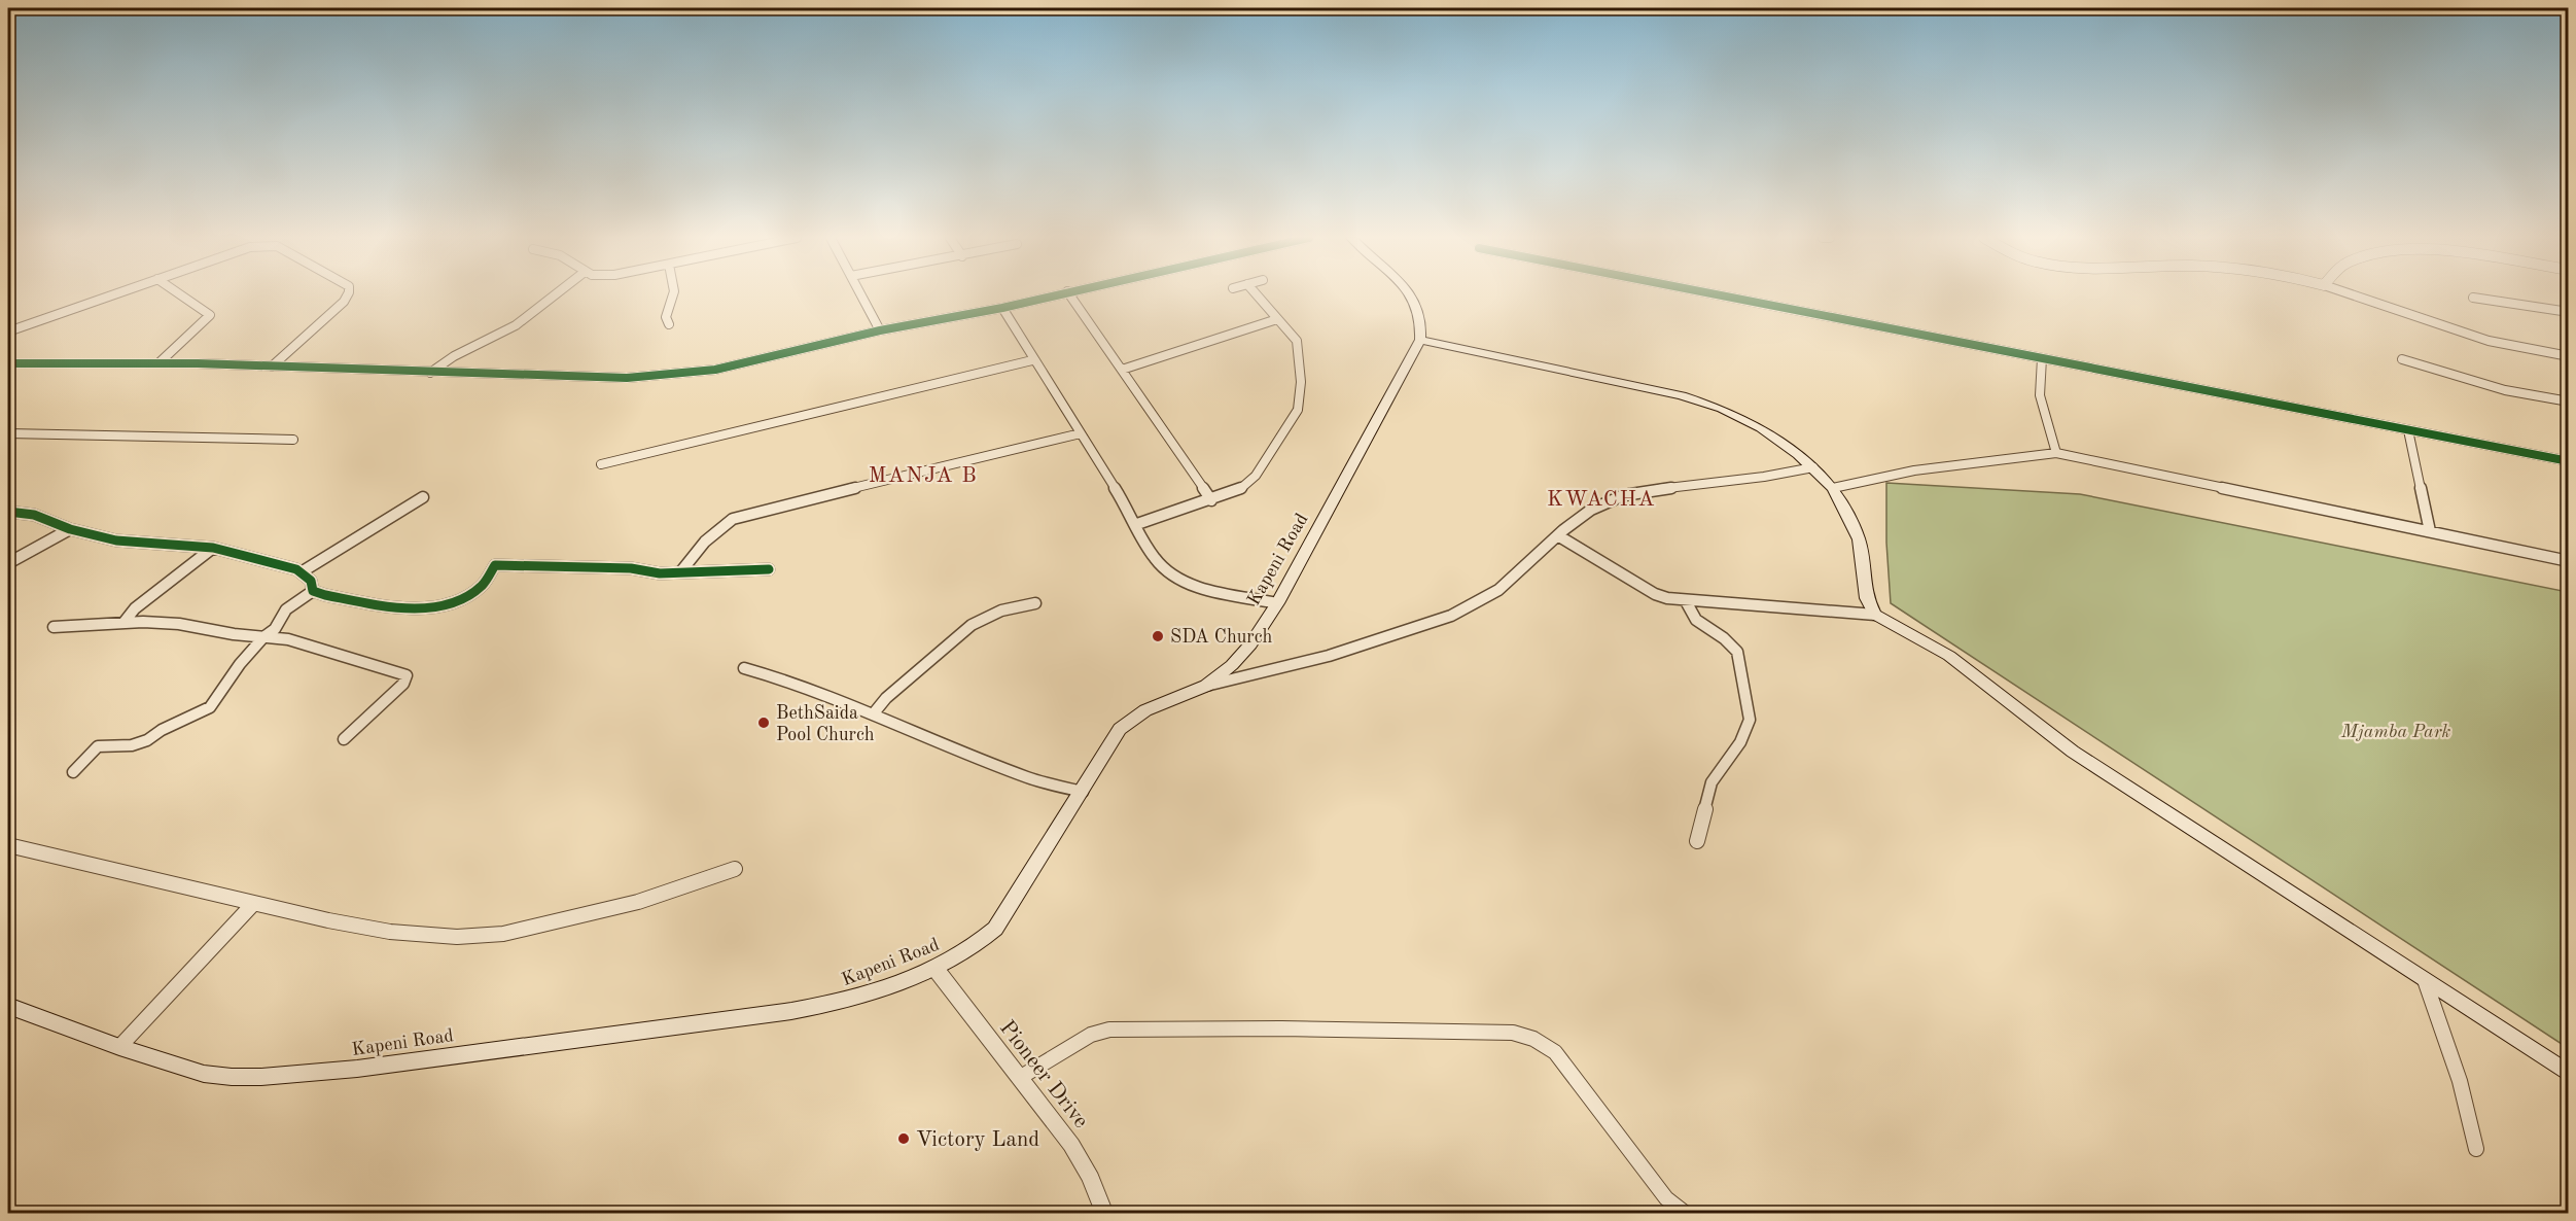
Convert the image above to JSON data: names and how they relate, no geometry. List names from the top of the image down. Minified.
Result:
{"streets":{"main road":["Kapeni Road"],"street":["Pioneer Drive"]},"crossings":[["Kapeni Road","Pioneer Drive"]],"districts":["MANJA B","KWACHA"],"parks":["Mjamba Park"],"places":["SDA Church","BethSaida Pool Church","Victory Land"]}
